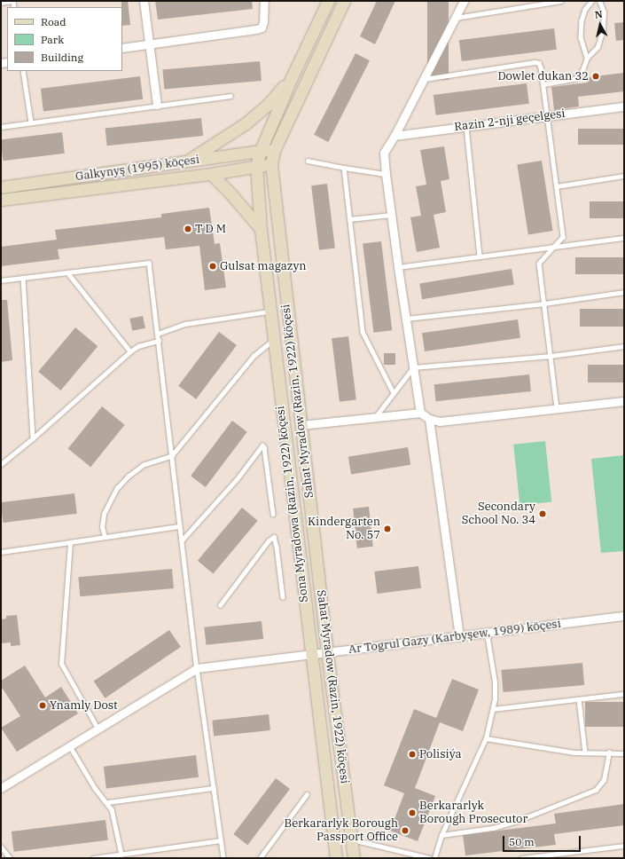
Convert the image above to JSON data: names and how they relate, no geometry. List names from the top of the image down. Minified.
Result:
{"streets":{"main road":["Galkynyş (1995) köçesi","Sahat Myradow (Razin, 1922) köçesi","Sona Myradowa (Razin, 1922) köçesi"],"street":["Razin 2-nji geçelgesi","Ar Togrul Gazy (Karbyşew, 1989) köçesi"]},"crossings":[["Galkynyş (1995) köçesi","Sahat Myradow (Razin, 1922) köçesi"],["Galkynyş (1995) köçesi","Sona Myradowa (Razin, 1922) köçesi"],["Sahat Myradow (Razin, 1922) köçesi","Ar Togrul Gazy (Karbyşew, 1989) köçesi"],["Sona Myradowa (Razin, 1922) köçesi","Ar Togrul Gazy (Karbyşew, 1989) köçesi"]],"places":["Dowlet dukan 32","T D M","Gulsat magazyn","Secondary School No. 34","Kindergarten No. 57","Ynamly Dost","Polisiýa","Berkararlyk Borough Prosecutor","Berkararlyk Borough Passport Office"],"legend":["Road","Park","Building"],"scale_bar":"50 m","north":"top"}
